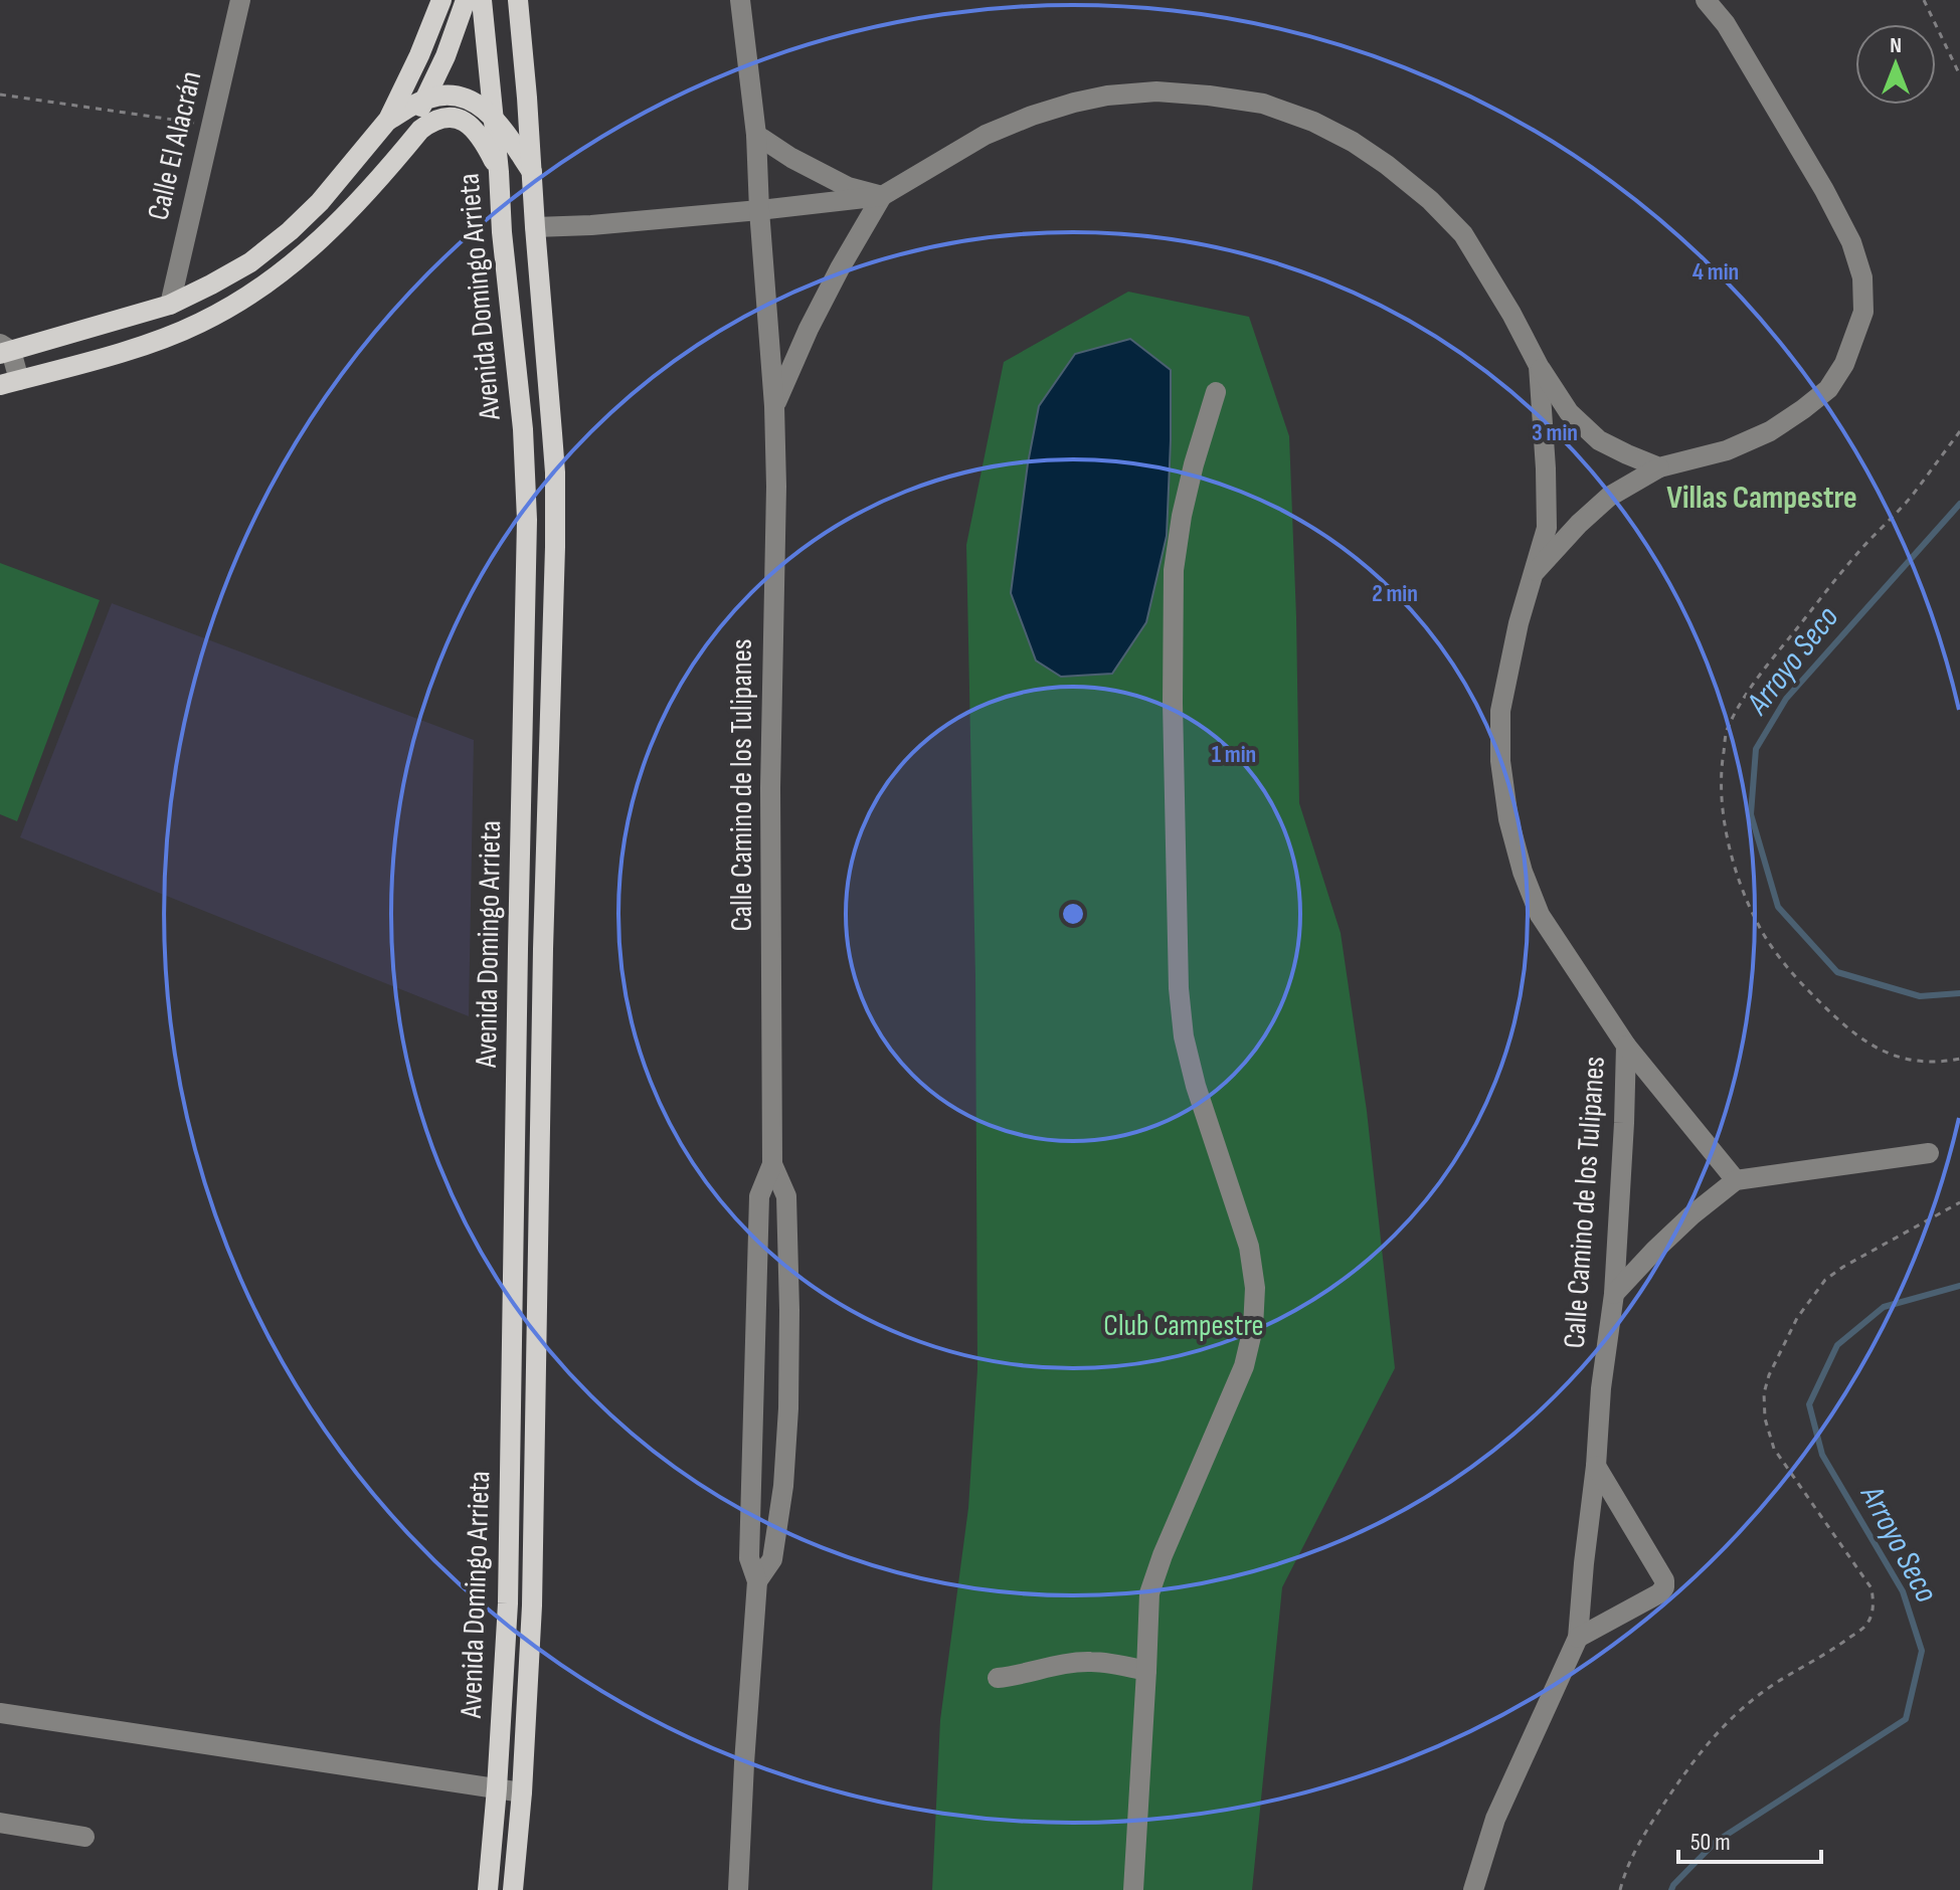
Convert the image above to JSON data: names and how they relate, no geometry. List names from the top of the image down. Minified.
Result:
{"streets":{"main road":["Avenida Domingo Arrieta"],"street":["Calle El Alacrán","Calle Camino de los Tulipanes"]},"crossings":[["Avenida Domingo Arrieta","Calle Camino de los Tulipanes"]],"districts":["Villas Campestre"],"water":["Arroyo Seco"],"parks":["Club Campestre"],"scale_bar":"50 m","north":"top","rings":["4 min","3 min","2 min","1 min"]}
